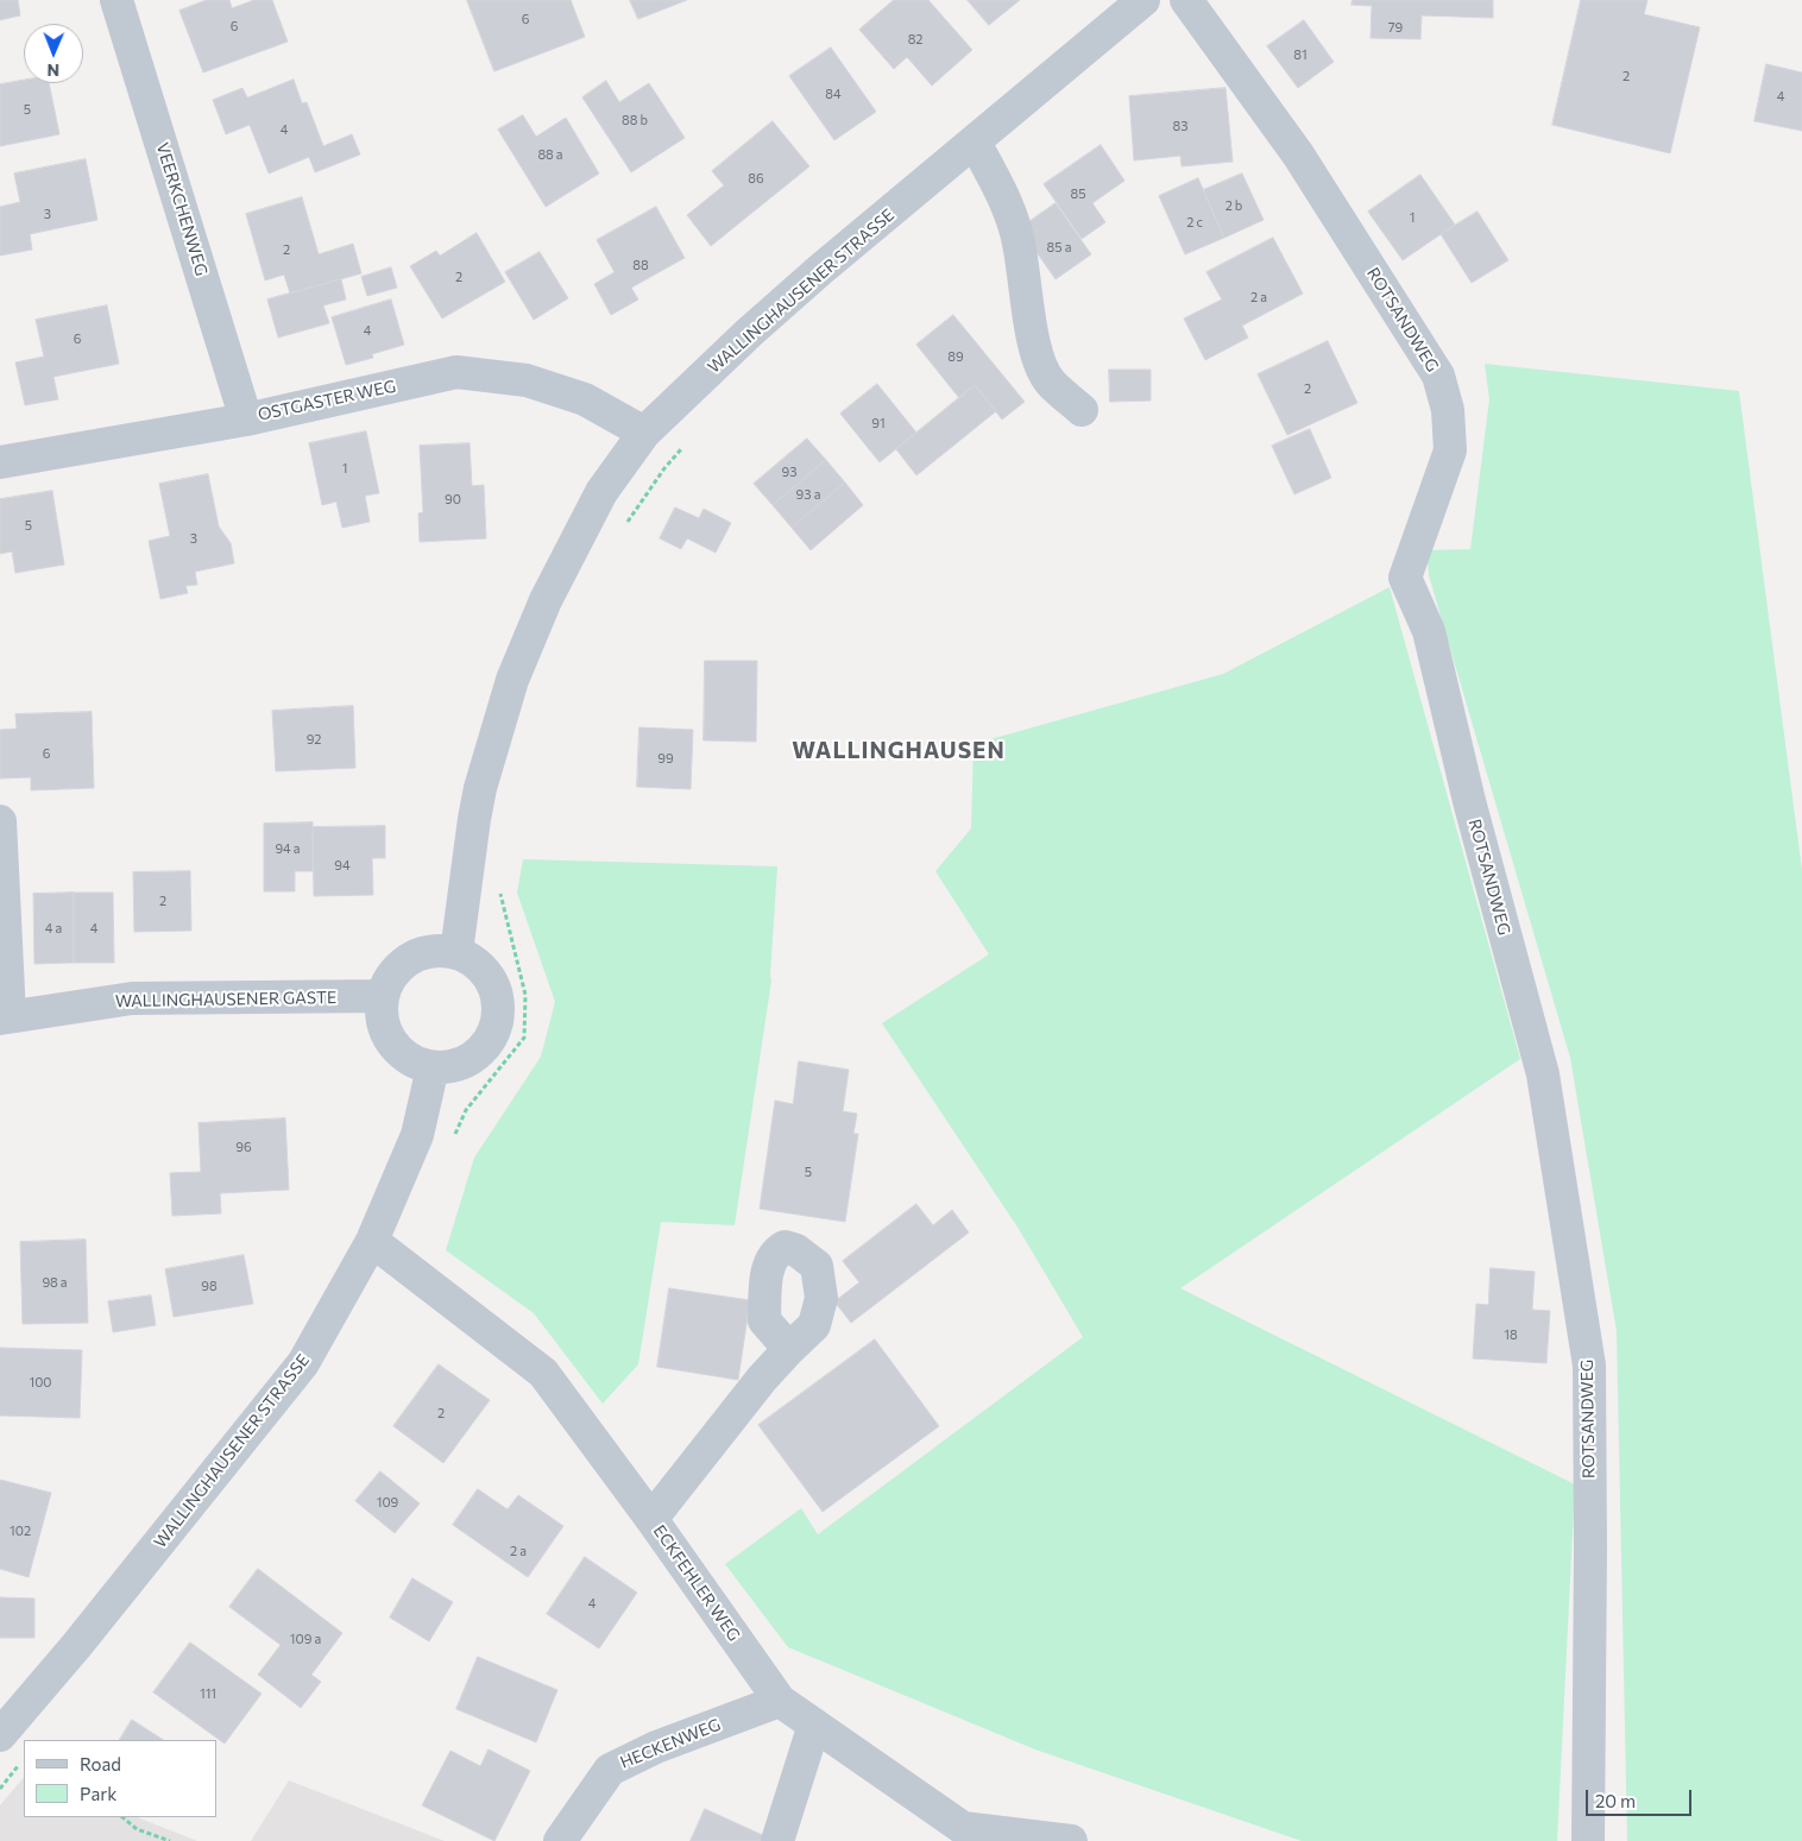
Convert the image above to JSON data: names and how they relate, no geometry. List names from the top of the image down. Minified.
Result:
{"streets":{"street":["VEERKCHENWEG","WALLINGHAUSENER STRASSE","ROTSANDWEG","OSTGASTER WEG","WALLINGHAUSENER GASTE","ECKFEHLER WEG","HECKENWEG"]},"crossings":[["VEERKCHENWEG","OSTGASTER WEG"],["WALLINGHAUSENER STRASSE","OSTGASTER WEG"],["WALLINGHAUSENER STRASSE","WALLINGHAUSENER GASTE"],["WALLINGHAUSENER STRASSE","ECKFEHLER WEG"],["ECKFEHLER WEG","HECKENWEG"]],"districts":["WALLINGHAUSEN"],"house_numbers":["6","6","79","82","81","2","84","4","5","88 b","83","4","88 a","86","85","2 b","3","1","2 c","85 a","2","88","2","2 a","4","6","89","2","91","1","93","93 a","90","5","3","92","6","99","94 a","94","2","4 a","4","96","5","98 a","98","18","100","2","109","102","2 a","4","109 a","111"],"legend":["Road","Park"],"scale_bar":"20 m","north":"bottom"}
